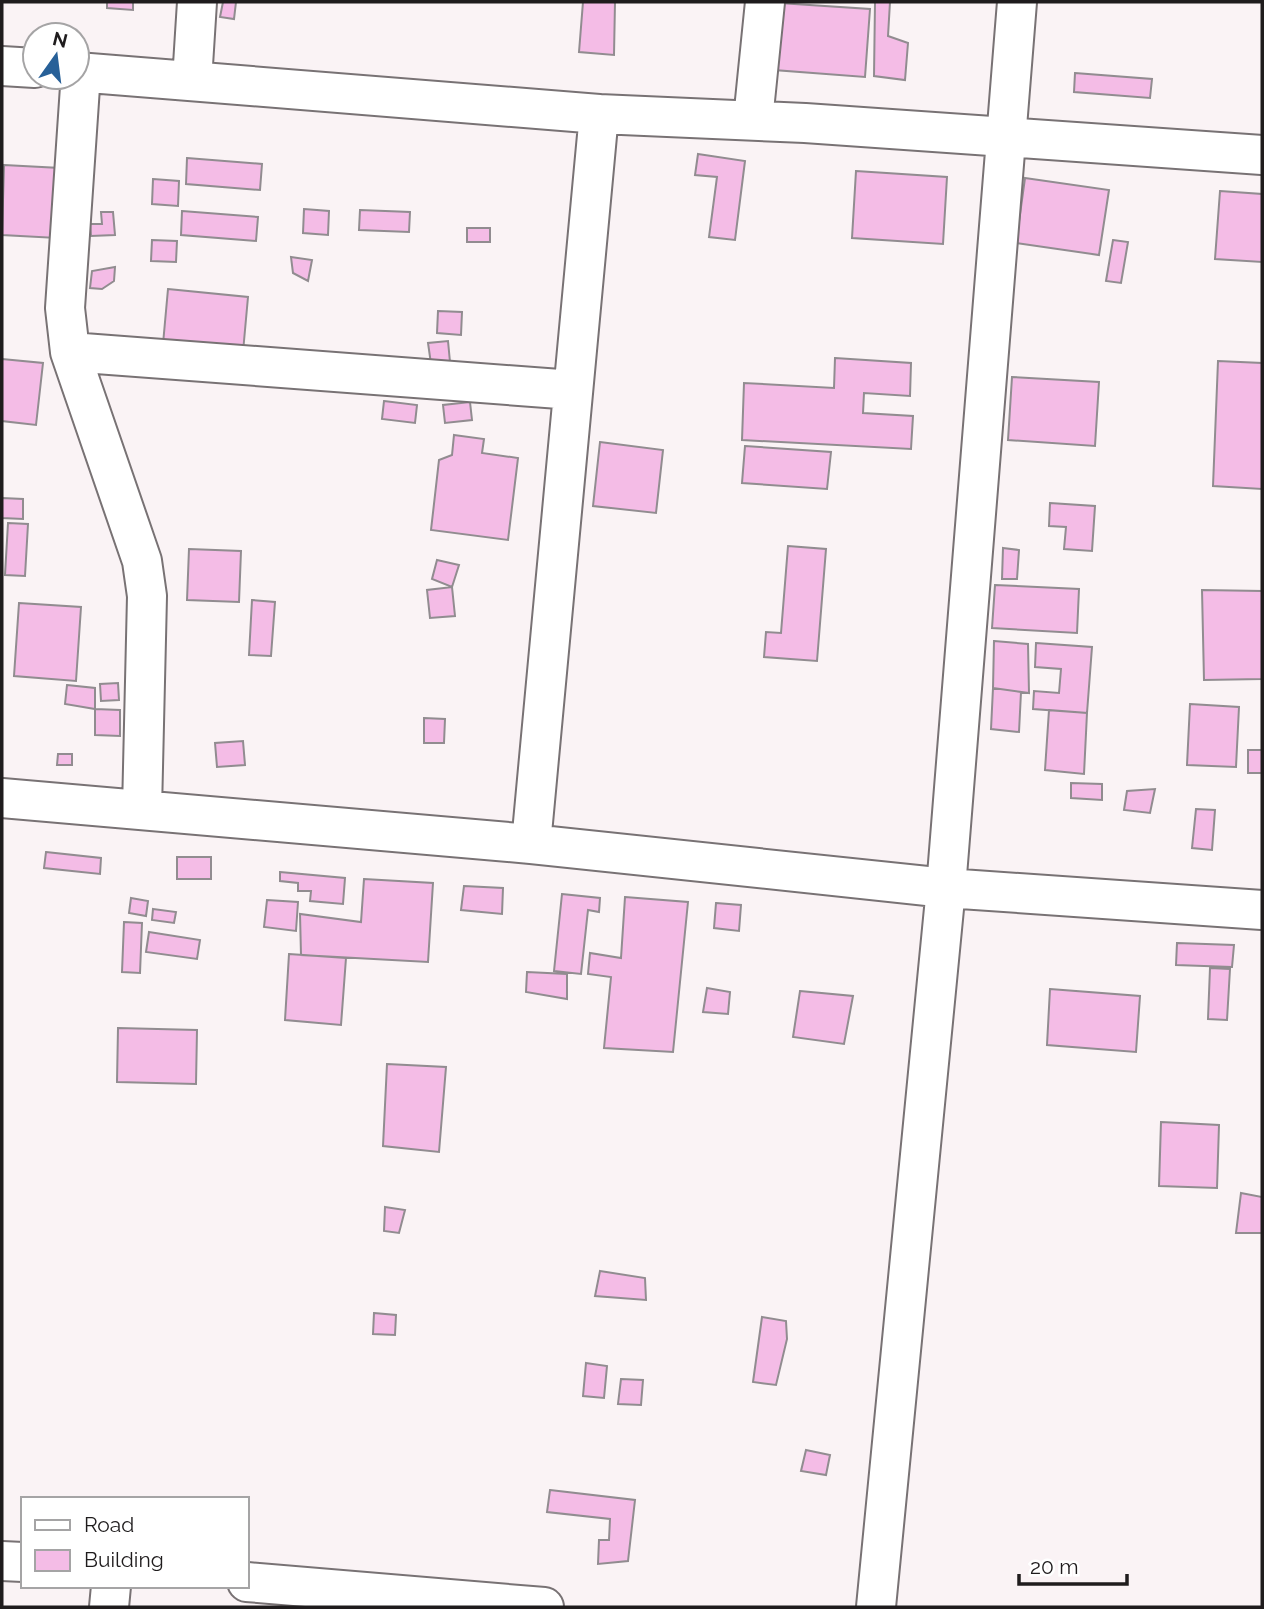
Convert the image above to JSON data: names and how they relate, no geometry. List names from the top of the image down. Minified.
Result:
{"legend":["Road","Building"],"scale_bar":"20 m","north":"top"}
